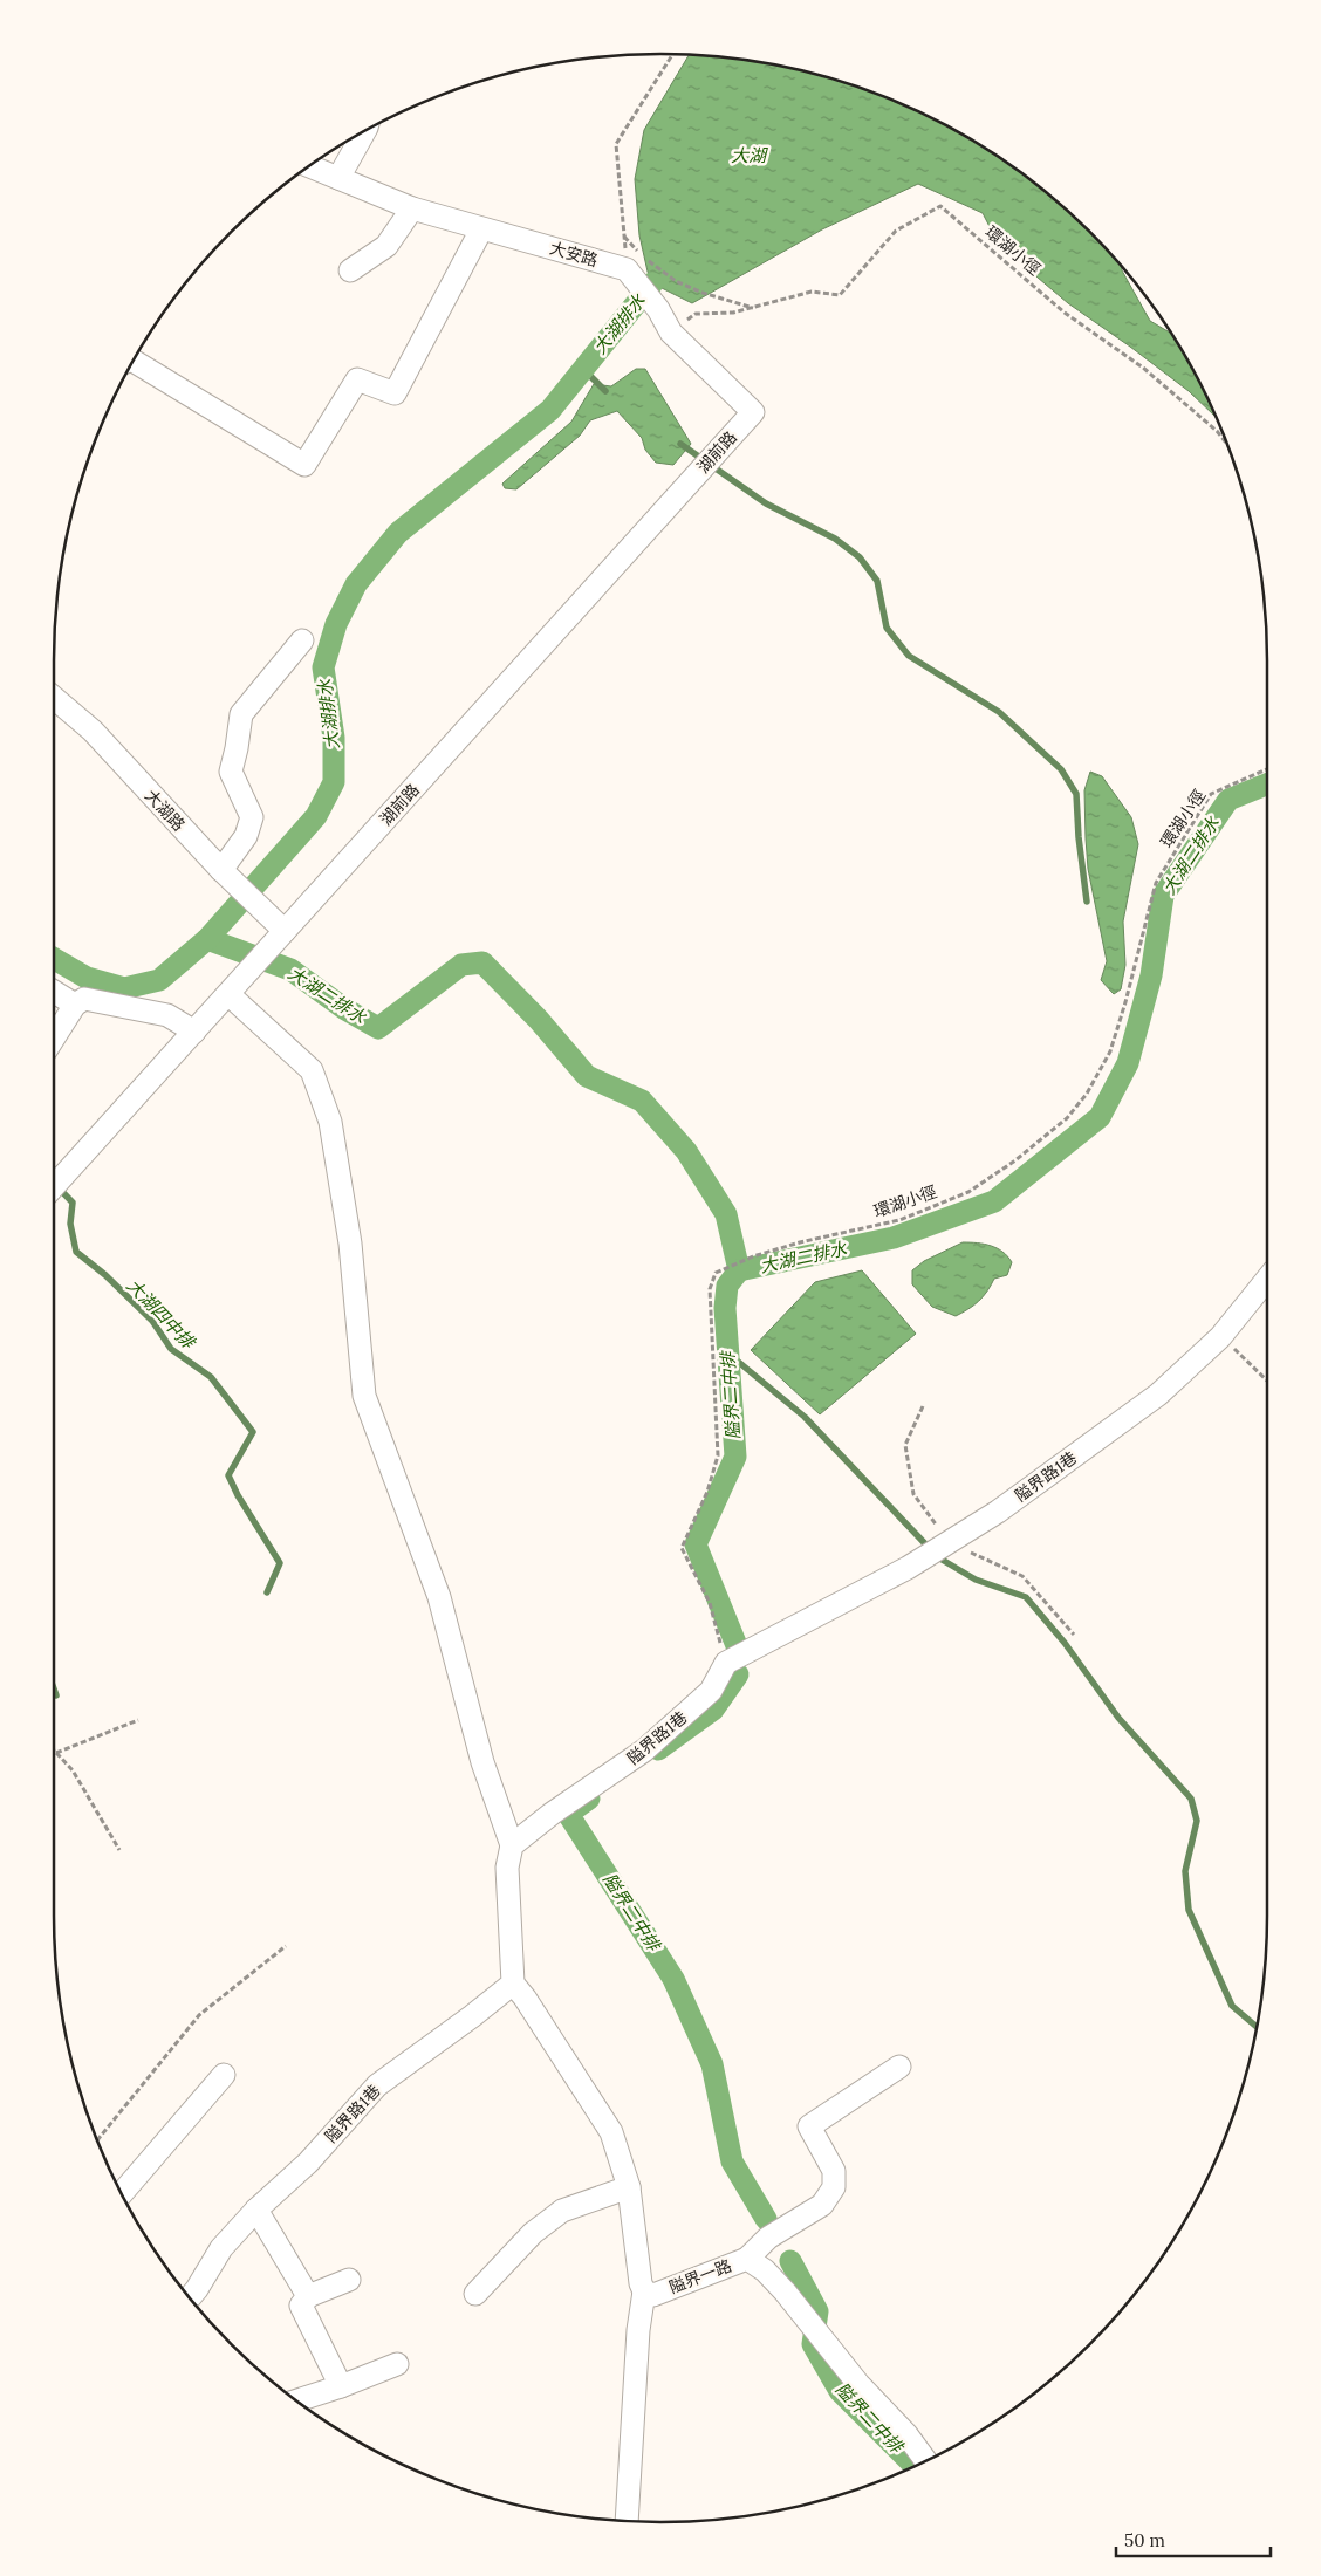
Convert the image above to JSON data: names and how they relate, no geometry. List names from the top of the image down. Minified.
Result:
{"streets":{"street":["大安路","湖前路","大湖路","隘界路1巷","隘界一路"],"path":["環湖小徑"]},"crossings":[["環湖小徑","隘界路1巷"],["湖前路","大湖路"]],"water":["大湖","大湖排水","大湖二排水","大湖四中排","隘界二中排"],"scale_bar":"50 m"}
